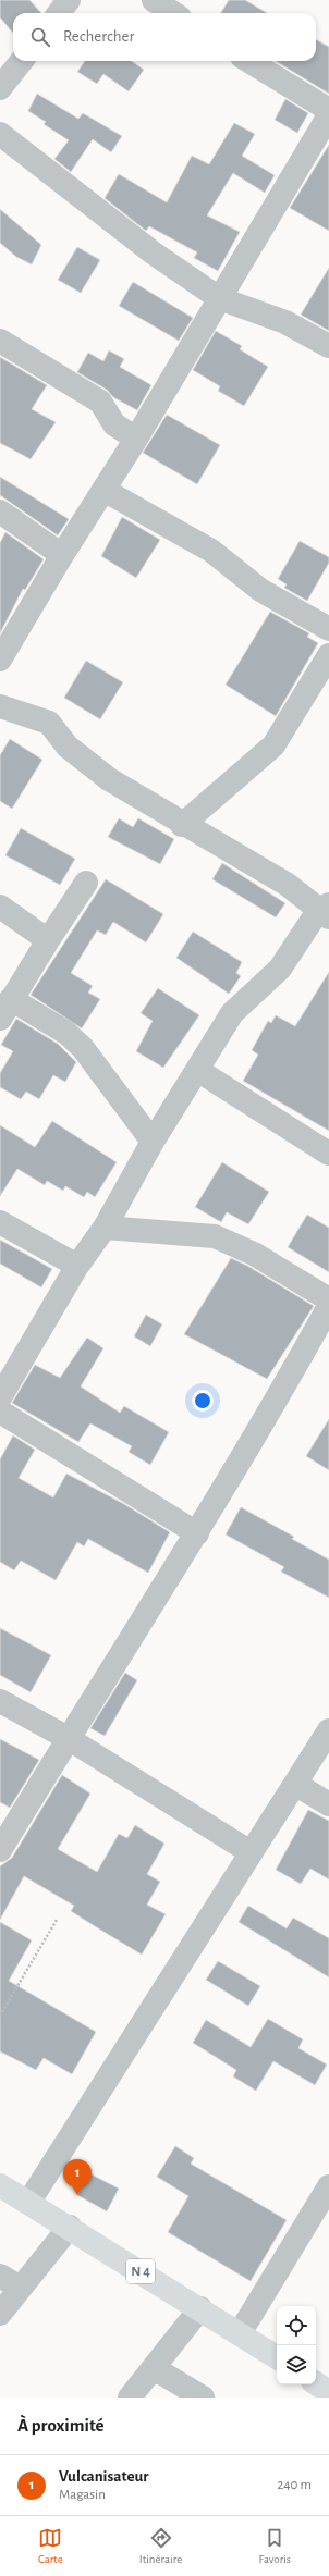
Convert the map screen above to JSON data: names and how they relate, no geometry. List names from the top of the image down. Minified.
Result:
{"streets":{"main road":["N 4"]},"page":{"search":"Rechercher","pins":"1","heading":"À proximité","list":[{"mark":"1","name":"Vulcanisateur","note":"Magasin","value":"240 m"}],"nav":["Carte","Itinéraire","Favoris"]}}
